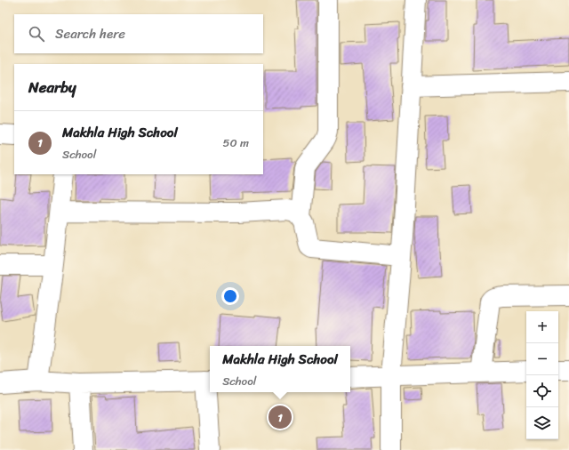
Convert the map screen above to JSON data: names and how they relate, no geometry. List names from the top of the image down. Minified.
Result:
{"page":{"search":"Search here","heading":"Nearby","list":[{"mark":"1","name":"Makhla High School","note":"School","value":"50 m"}],"map_buttons":["+","−"],"popup":["Makhla High School","School"],"pins":"1"}}
